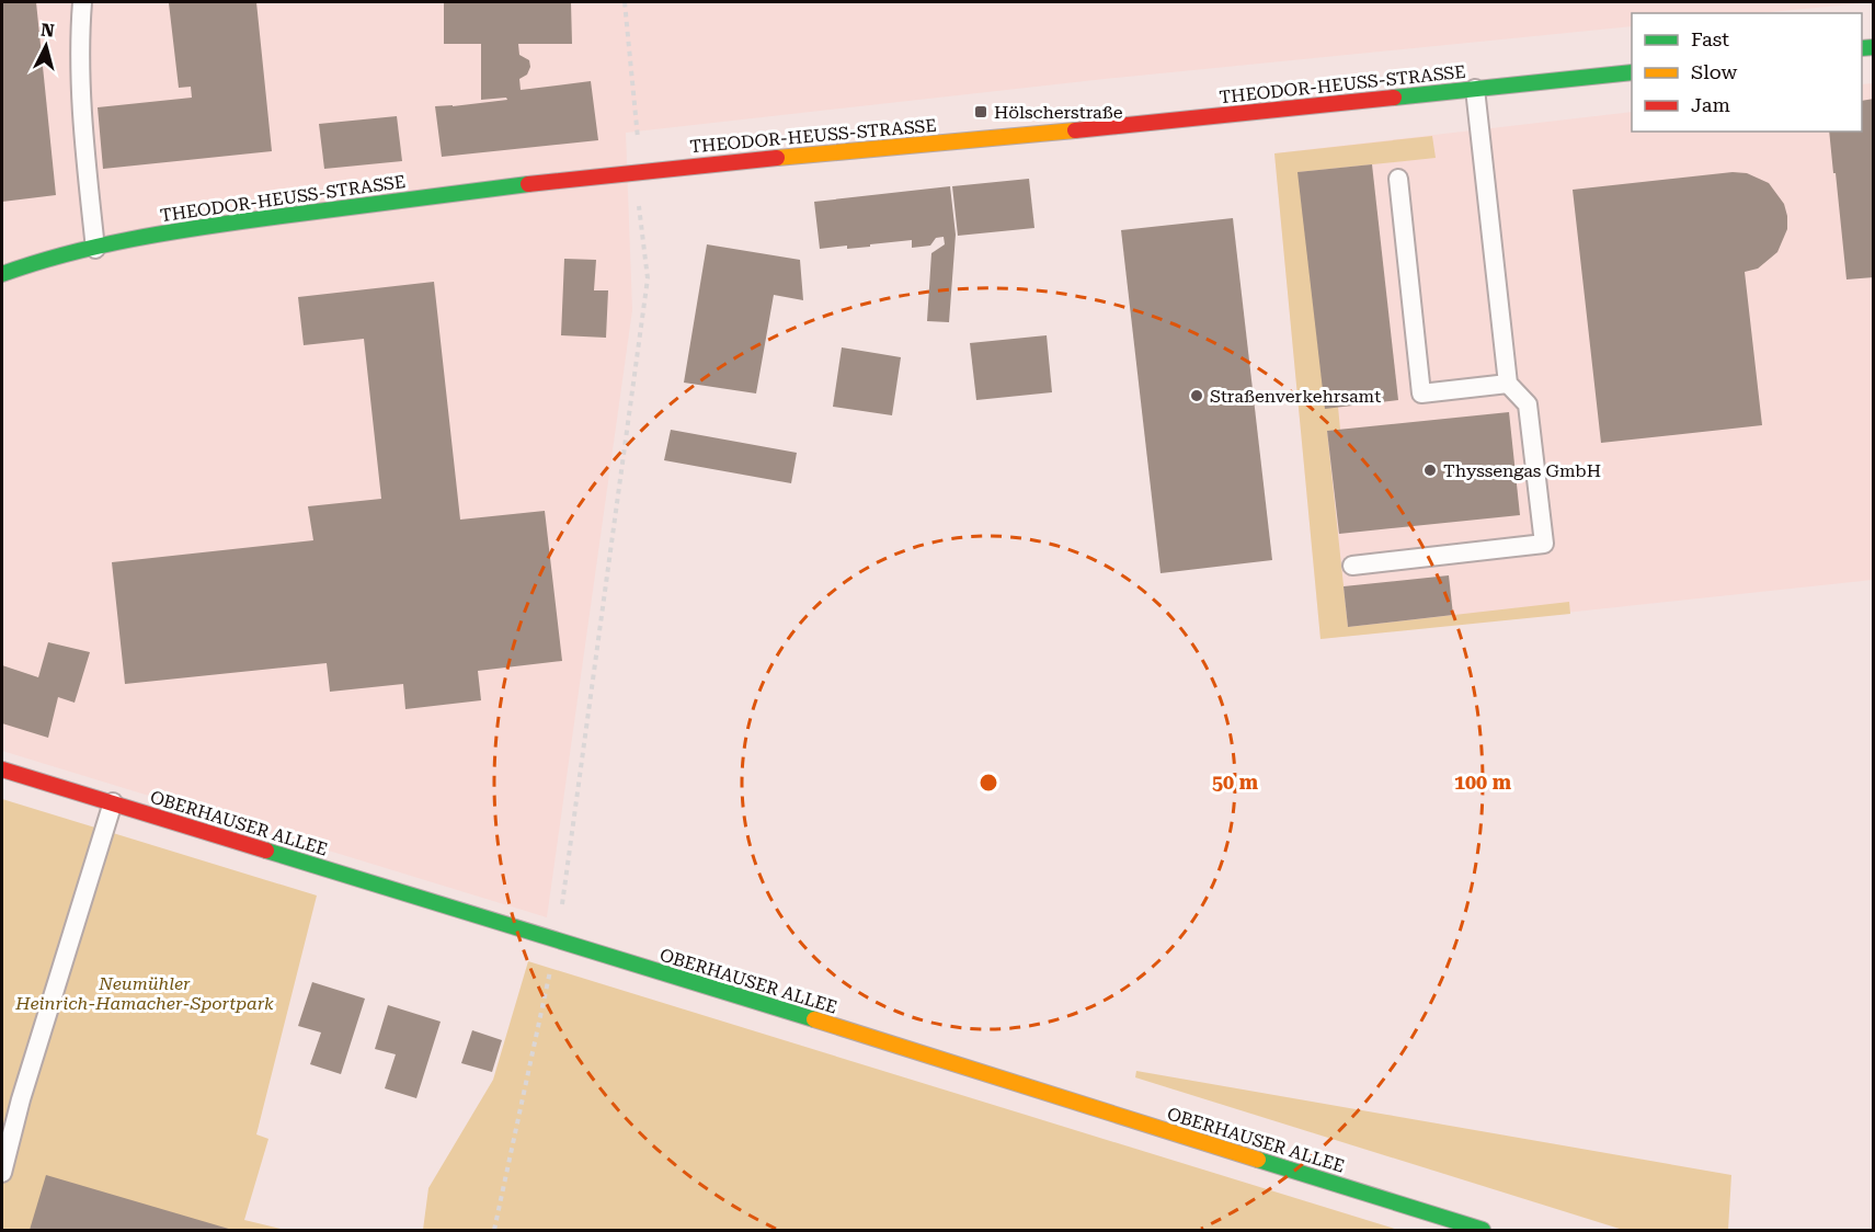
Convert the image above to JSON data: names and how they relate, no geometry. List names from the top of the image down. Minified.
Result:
{"streets":{"street":["THEODOR-HEUSS-STRASSE","OBERHAUSER ALLEE"]},"parks":["Neumühler Heinrich-Hamacher-Sportpark"],"places":{"transit":["Hölscherstraße"],"other":["Straßenverkehrsamt","Thyssengas GmbH"]},"legend":["Fast","Slow","Jam"],"north":"top","rings":["50 m","100 m"]}
